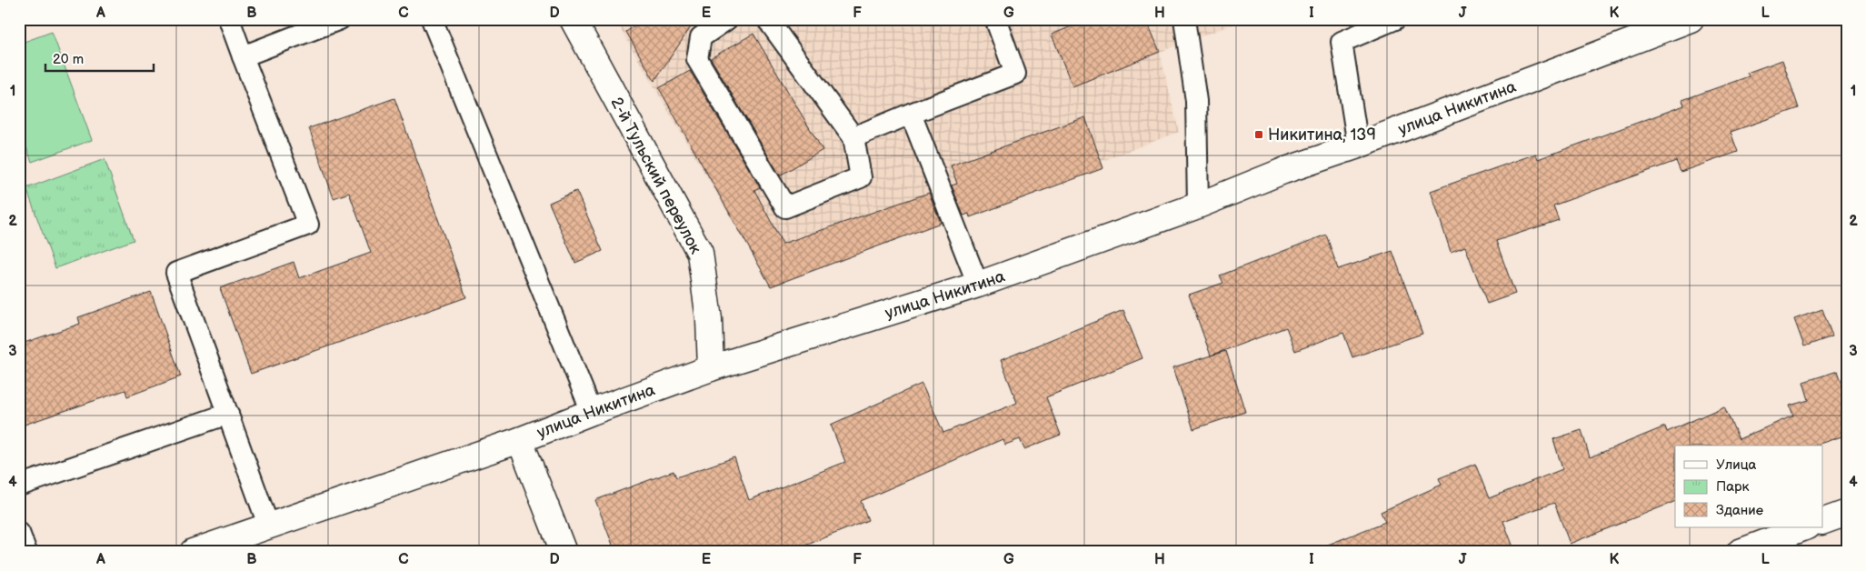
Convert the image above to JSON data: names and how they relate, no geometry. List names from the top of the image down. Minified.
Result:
{"streets":{"street":["улица Никитина","2-й Тульский переулок"]},"crossings":[["улица Никитина","2-й Тульский переулок"]],"places":{"transit":["Никитина, 139"]},"legend":["Улица","Парк","Здание"],"scale_bar":"20 m","grid":{"columns":["A","B","C","D","E","F","G","H","I","J","K","L"],"rows":["1","2","3","4"]}}
